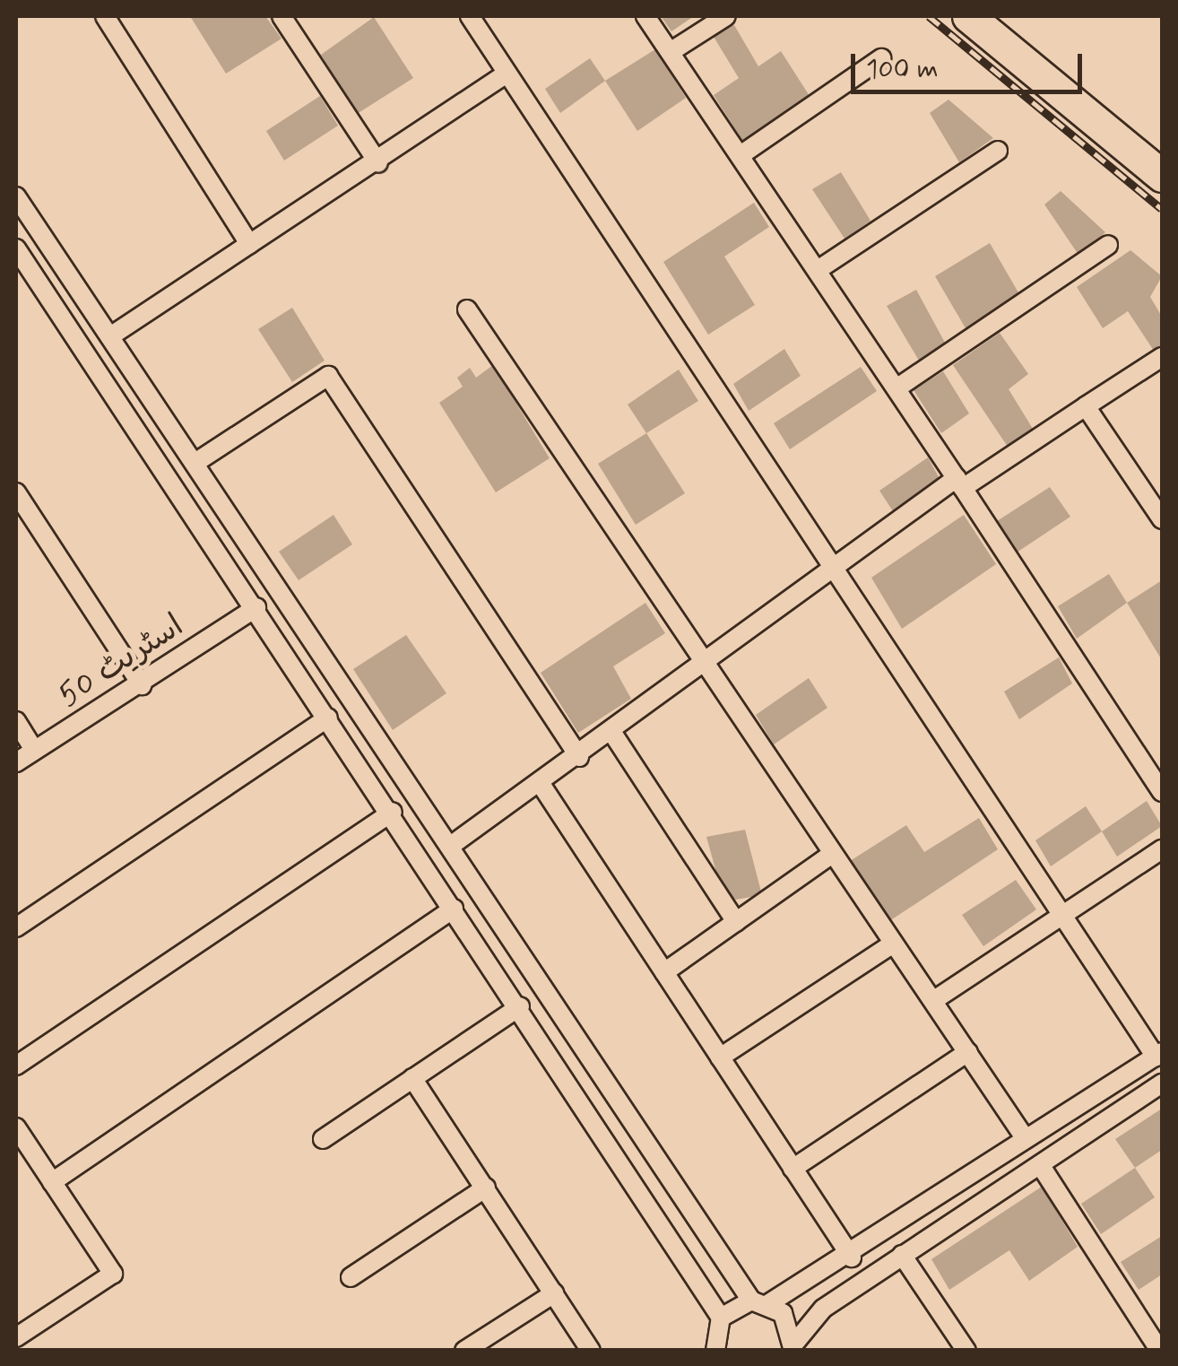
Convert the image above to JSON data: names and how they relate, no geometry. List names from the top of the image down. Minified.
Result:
{"streets":{"street":["اسٹریٹ 50"]},"scale_bar":"100 m"}
